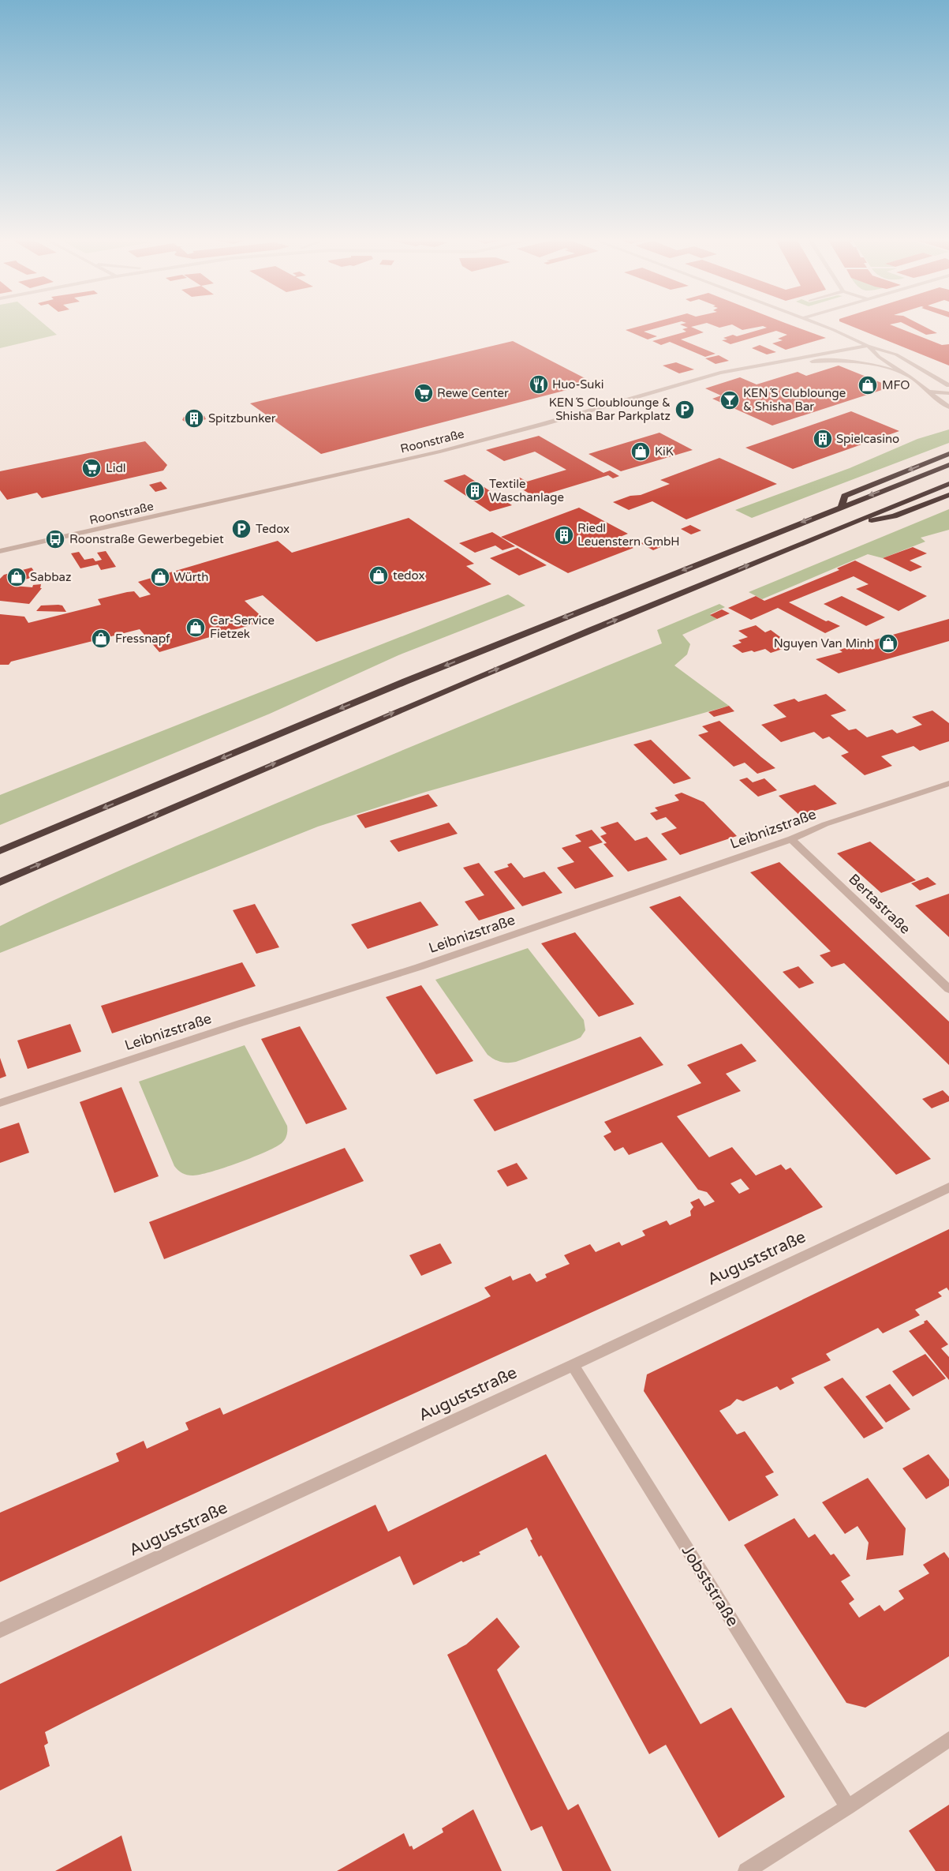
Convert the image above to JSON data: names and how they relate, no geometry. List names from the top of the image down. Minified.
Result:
{"streets":{"street":["Roonstraße","Leibnizstraße","Bertastraße","Auguststraße","Jobststraße"]},"crossings":[["Leibnizstraße","Bertastraße"],["Auguststraße","Jobststraße"]],"places":{"restaurant":["Huo-Suki"],"shop":["MFO","KiK","tedox","Sabbaz","Würth","Car-Service Fietzek","Fressnapf","Nguyen Van Minh"],"supermarket":["Rewe Center","Lidl"],"bar":["KEN´S Clublounge & Shisha Bar"],"parking":["KEN´S Cloublounge & Shisha Bar Parkplatz","Tedox"],"building":["Spitzbunker","Spielcasino","Textile Waschanlage","Riedl Leuenstern GmbH"],"bus stop":["Roonstraße Gewerbegebiet"]}}
